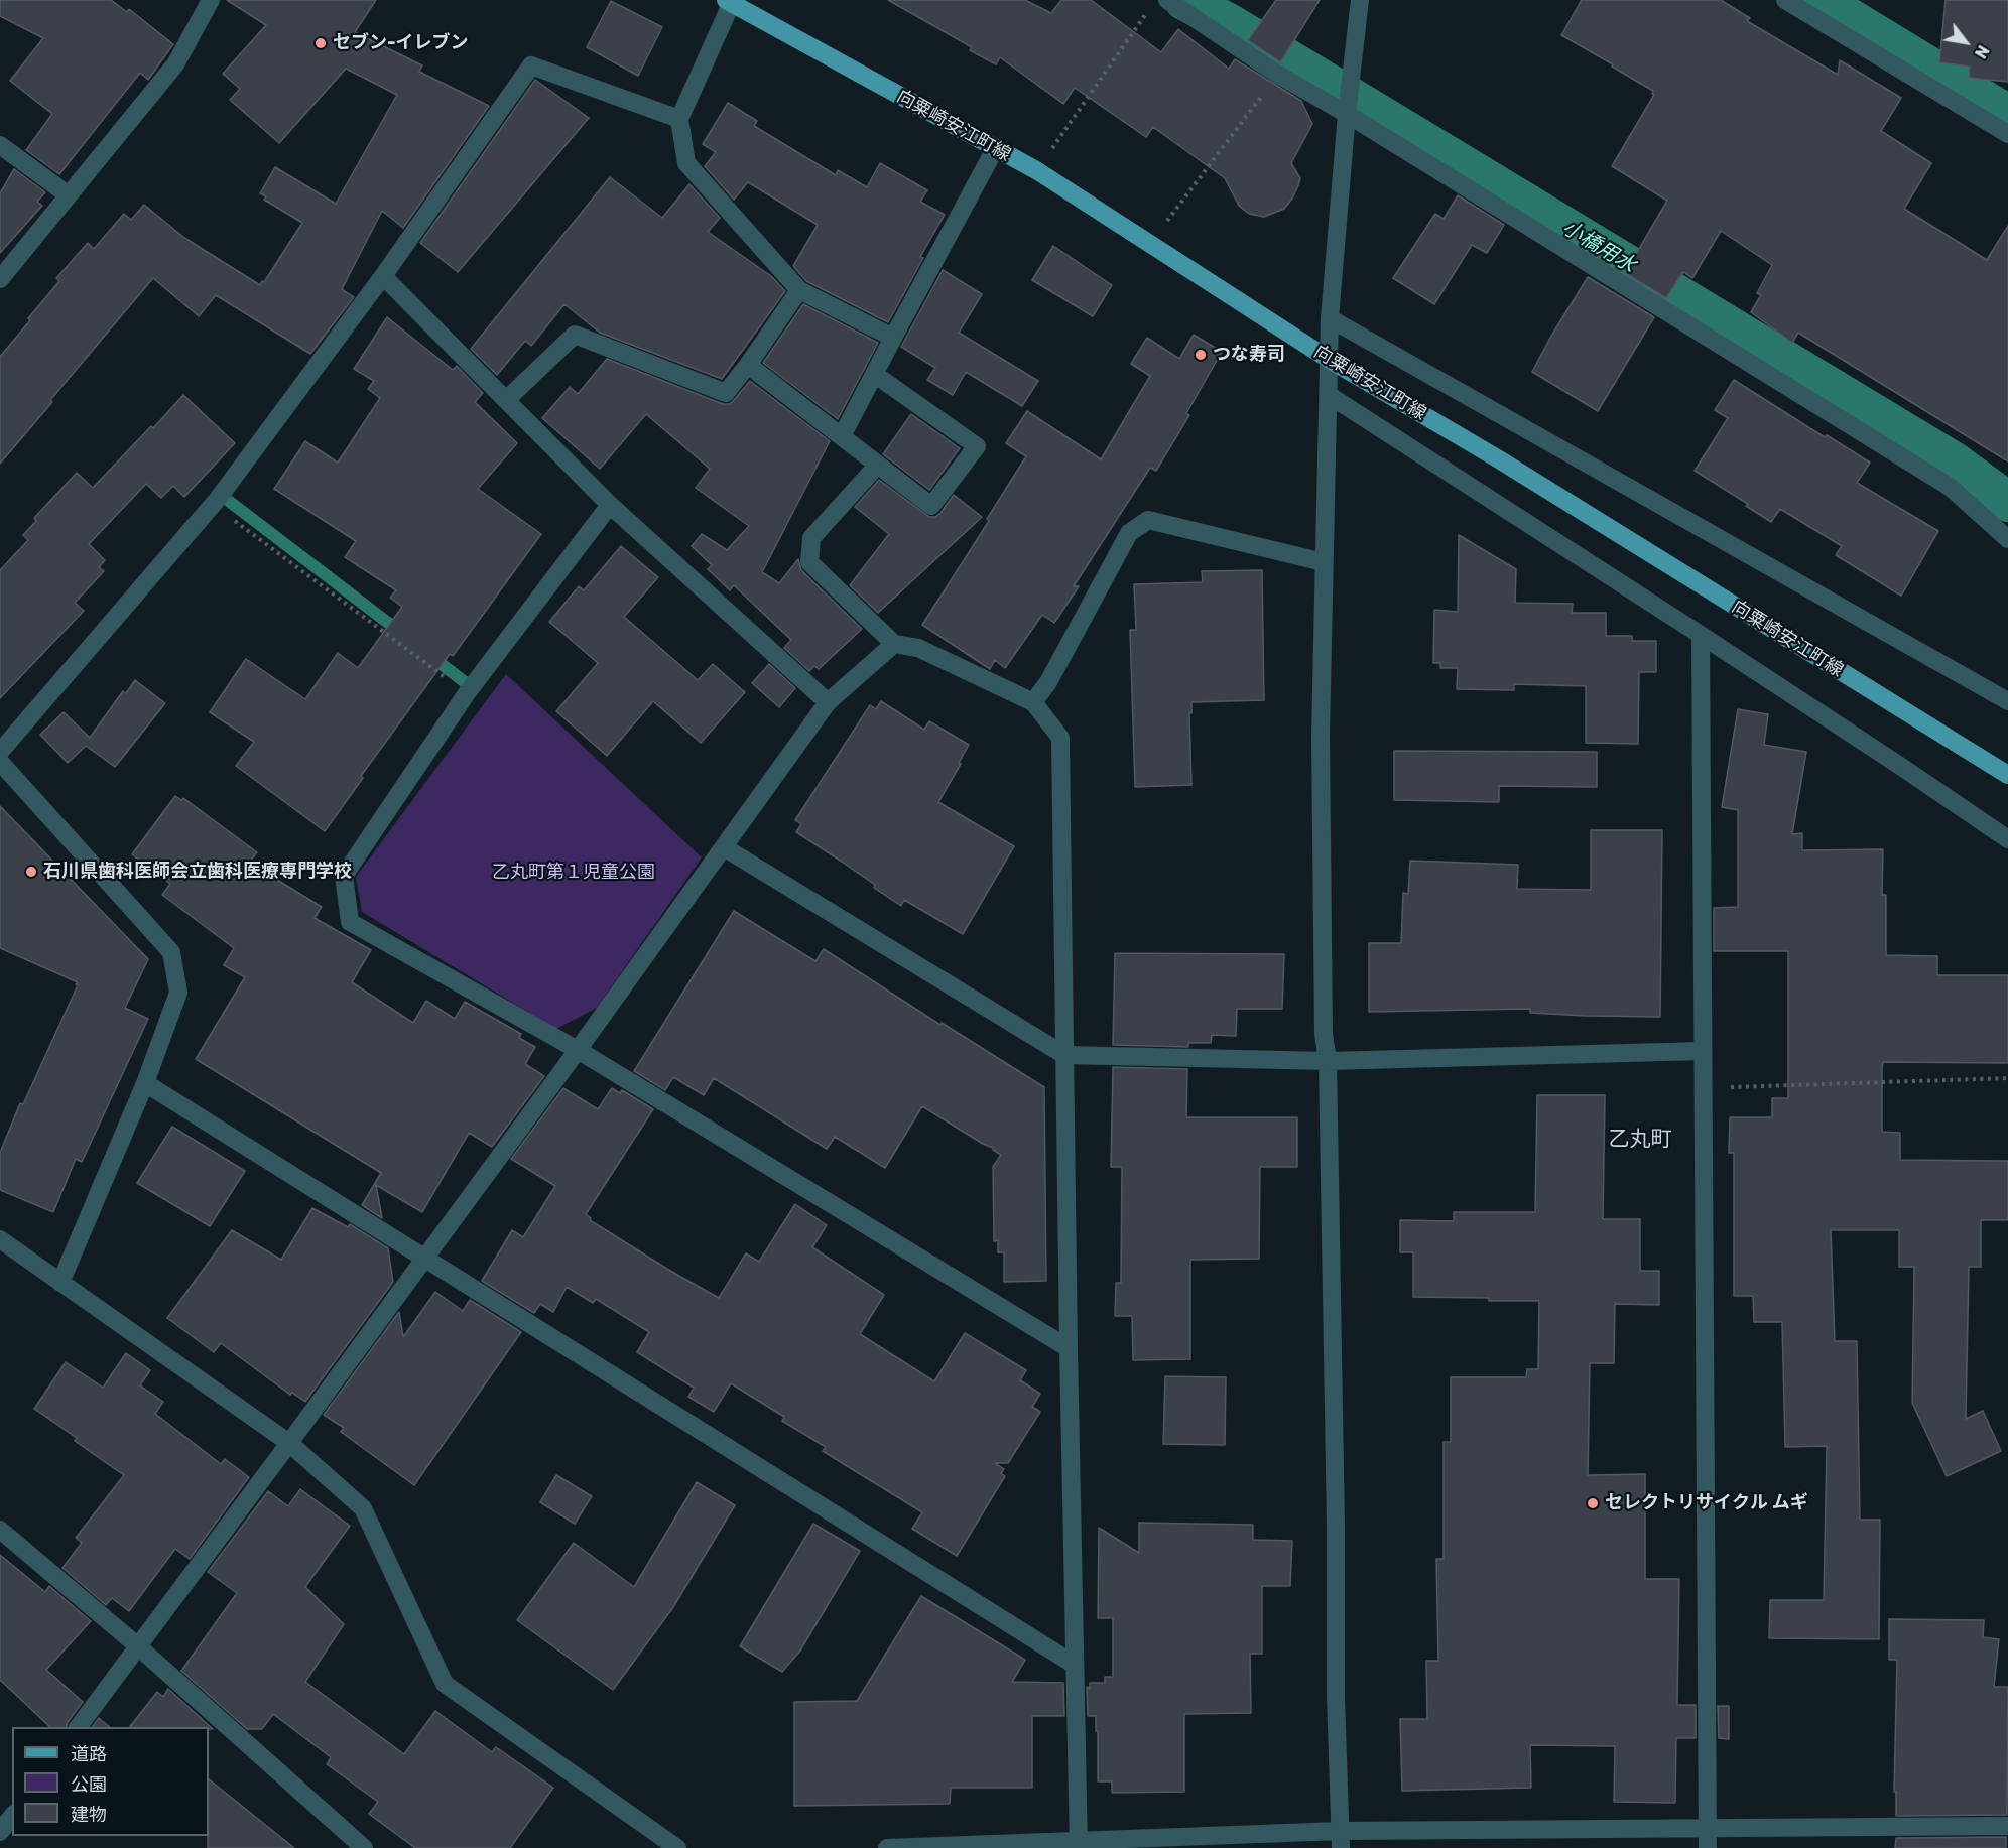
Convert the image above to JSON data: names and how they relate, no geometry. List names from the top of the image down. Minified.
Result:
{"streets":{"main road":["向粟崎安江町線"]},"districts":["乙丸町"],"water":["小橋用水"],"parks":["乙丸町第１児童公園"],"places":["セブン-イレブン","つな寿司","石川県歯科医師会立歯科医療専門学校","セレクトリサイクル ムギ"],"legend":["道路","公園","建物"],"north":"bottom right"}
